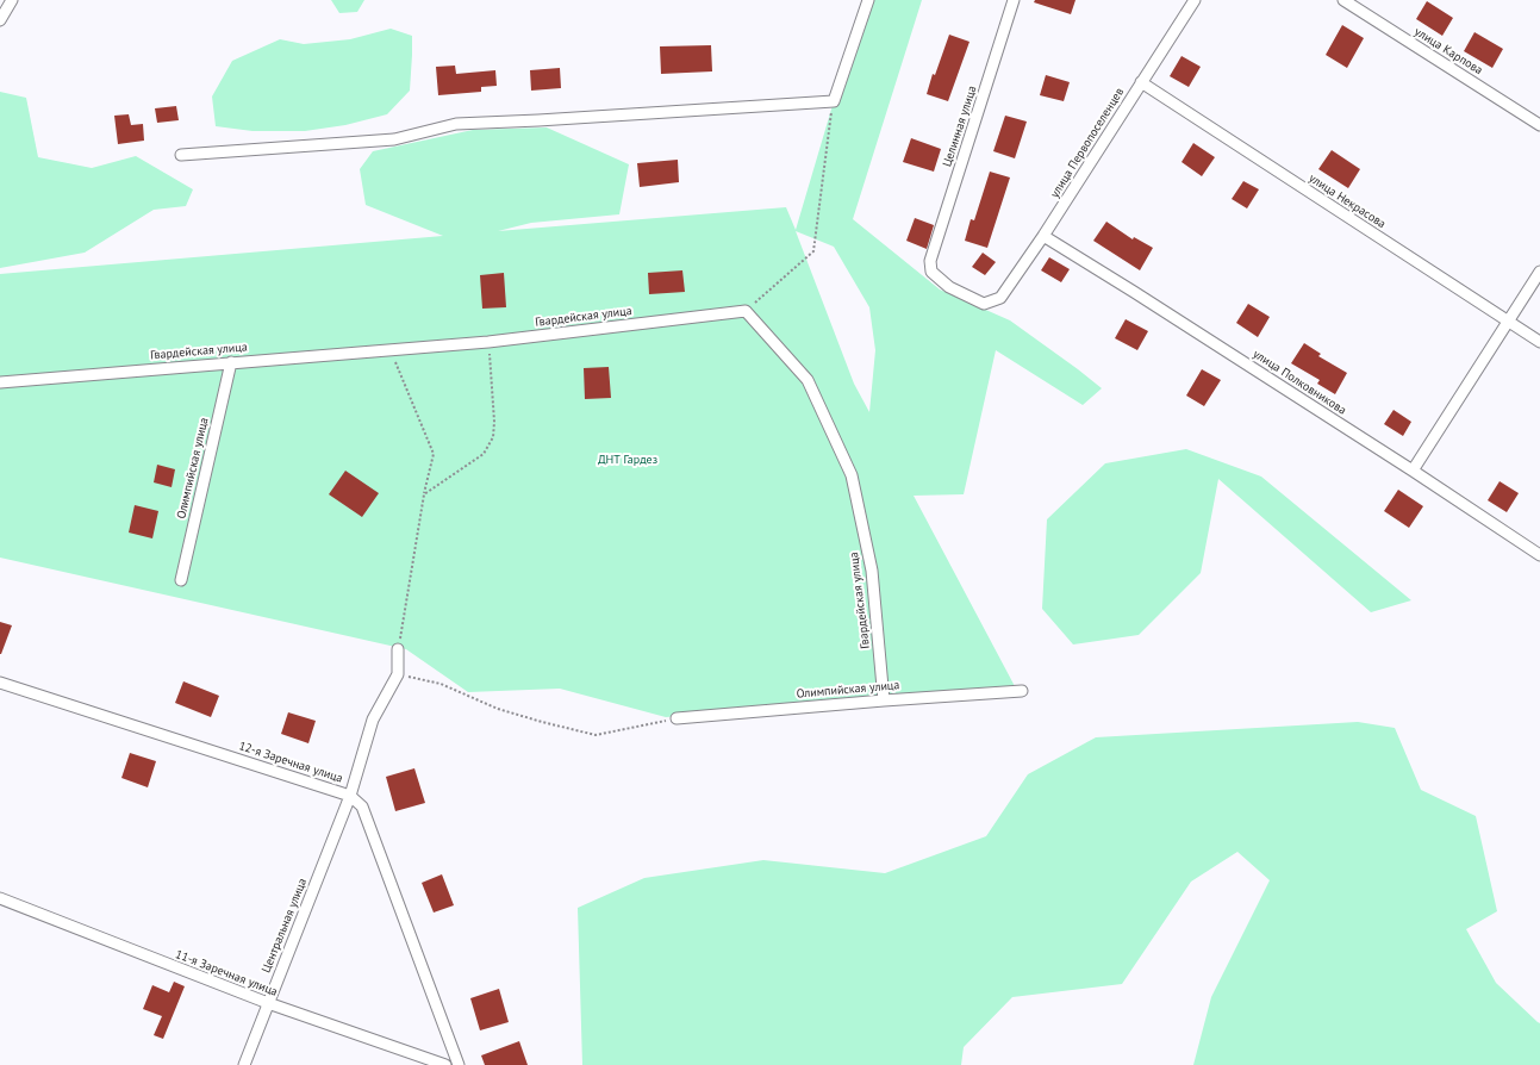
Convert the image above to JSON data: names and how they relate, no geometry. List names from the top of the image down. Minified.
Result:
{"streets":{"street":["улица Карпова","Целинная улица","улица Первопоселенцев","улица Некрасова","Гвардейская улица","улица Полковникова","Олимпийская улица","12-я Заречная улица","Центральная улица","11-я Заречная улица"]},"crossings":[["Целинная улица","улица Первопоселенцев"],["улица Первопоселенцев","улица Некрасова"],["улица Первопоселенцев","улица Полковникова"],["Гвардейская улица","Олимпийская улица"],["12-я Заречная улица","Центральная улица"],["Центральная улица","11-я Заречная улица"]],"parks":["ДНТ Гардез"]}
